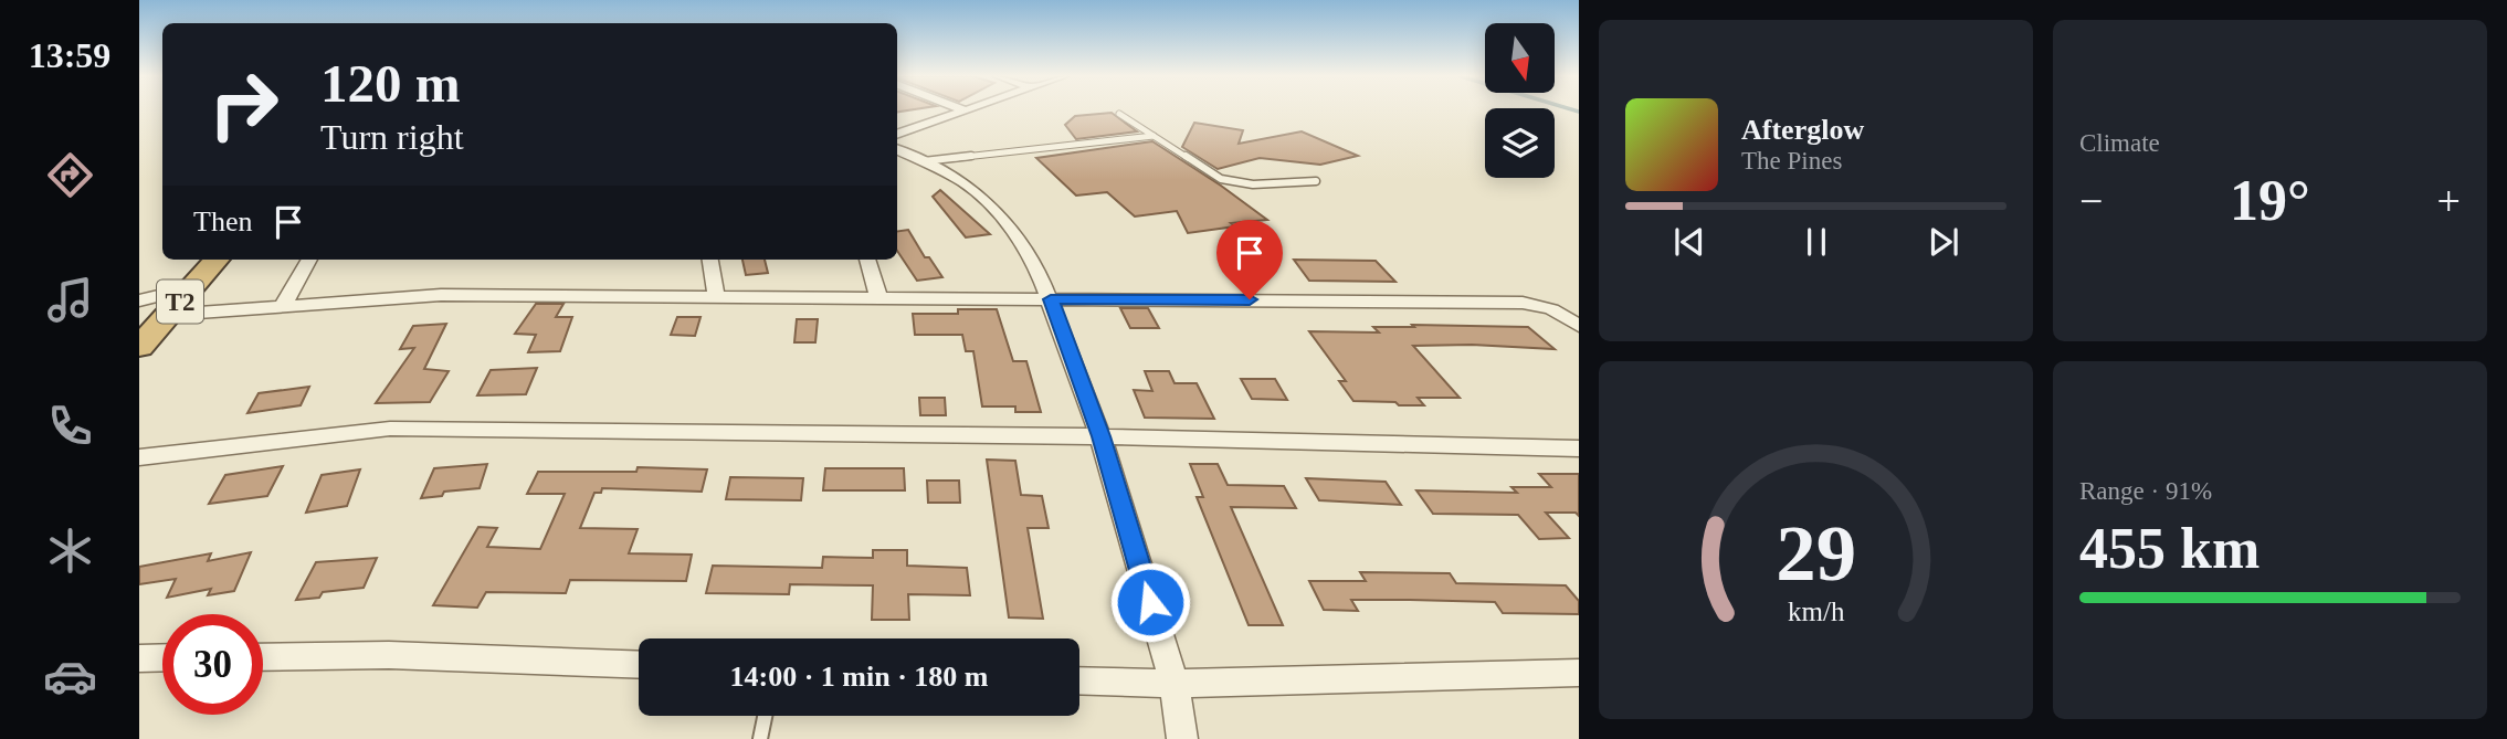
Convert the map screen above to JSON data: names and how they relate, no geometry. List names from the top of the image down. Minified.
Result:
{"streets":{"highway":["T2"]},"north":"bottom","page":{"tabs":"13:59","tile":["Climate",["Range · 91%","455 km"]],"turn":["120 m","Turn right"],"song":["Afterglow","The Pines"],"heat":["−","19°","+"],"then":"Then","limit":"30","trip":"14:00 · 1 min · 180 m","gauge":["29","km/h"]}}
